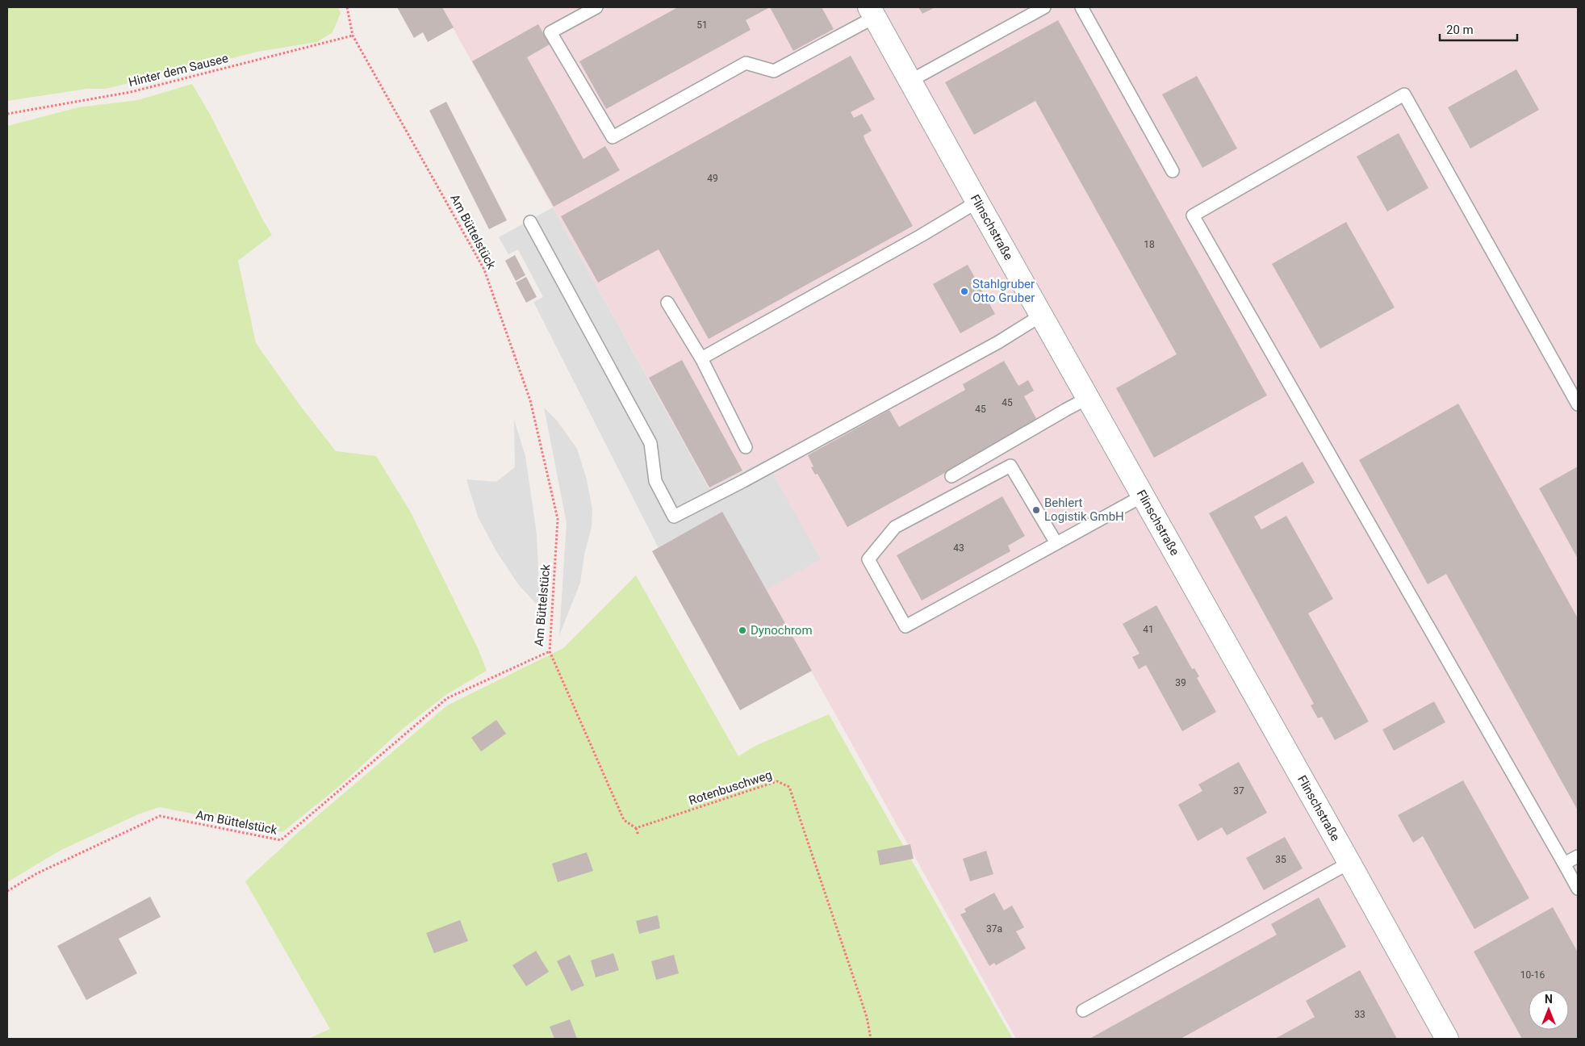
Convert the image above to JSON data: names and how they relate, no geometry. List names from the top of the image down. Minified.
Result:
{"streets":{"street":["Flinschstraße"],"path":["Hinter dem Sausee","Am Büttelstück","Rotenbuschweg"]},"crossings":[["Hinter dem Sausee","Am Büttelstück"]],"places":["Stahlgruber Otto Gruber","Behlert Logistik GmbH","Dynochrom"],"house_numbers":["51","49","18","45","45","43","41","39","37","35","37a","10-16","33"],"scale_bar":"20 m","north":"top"}
